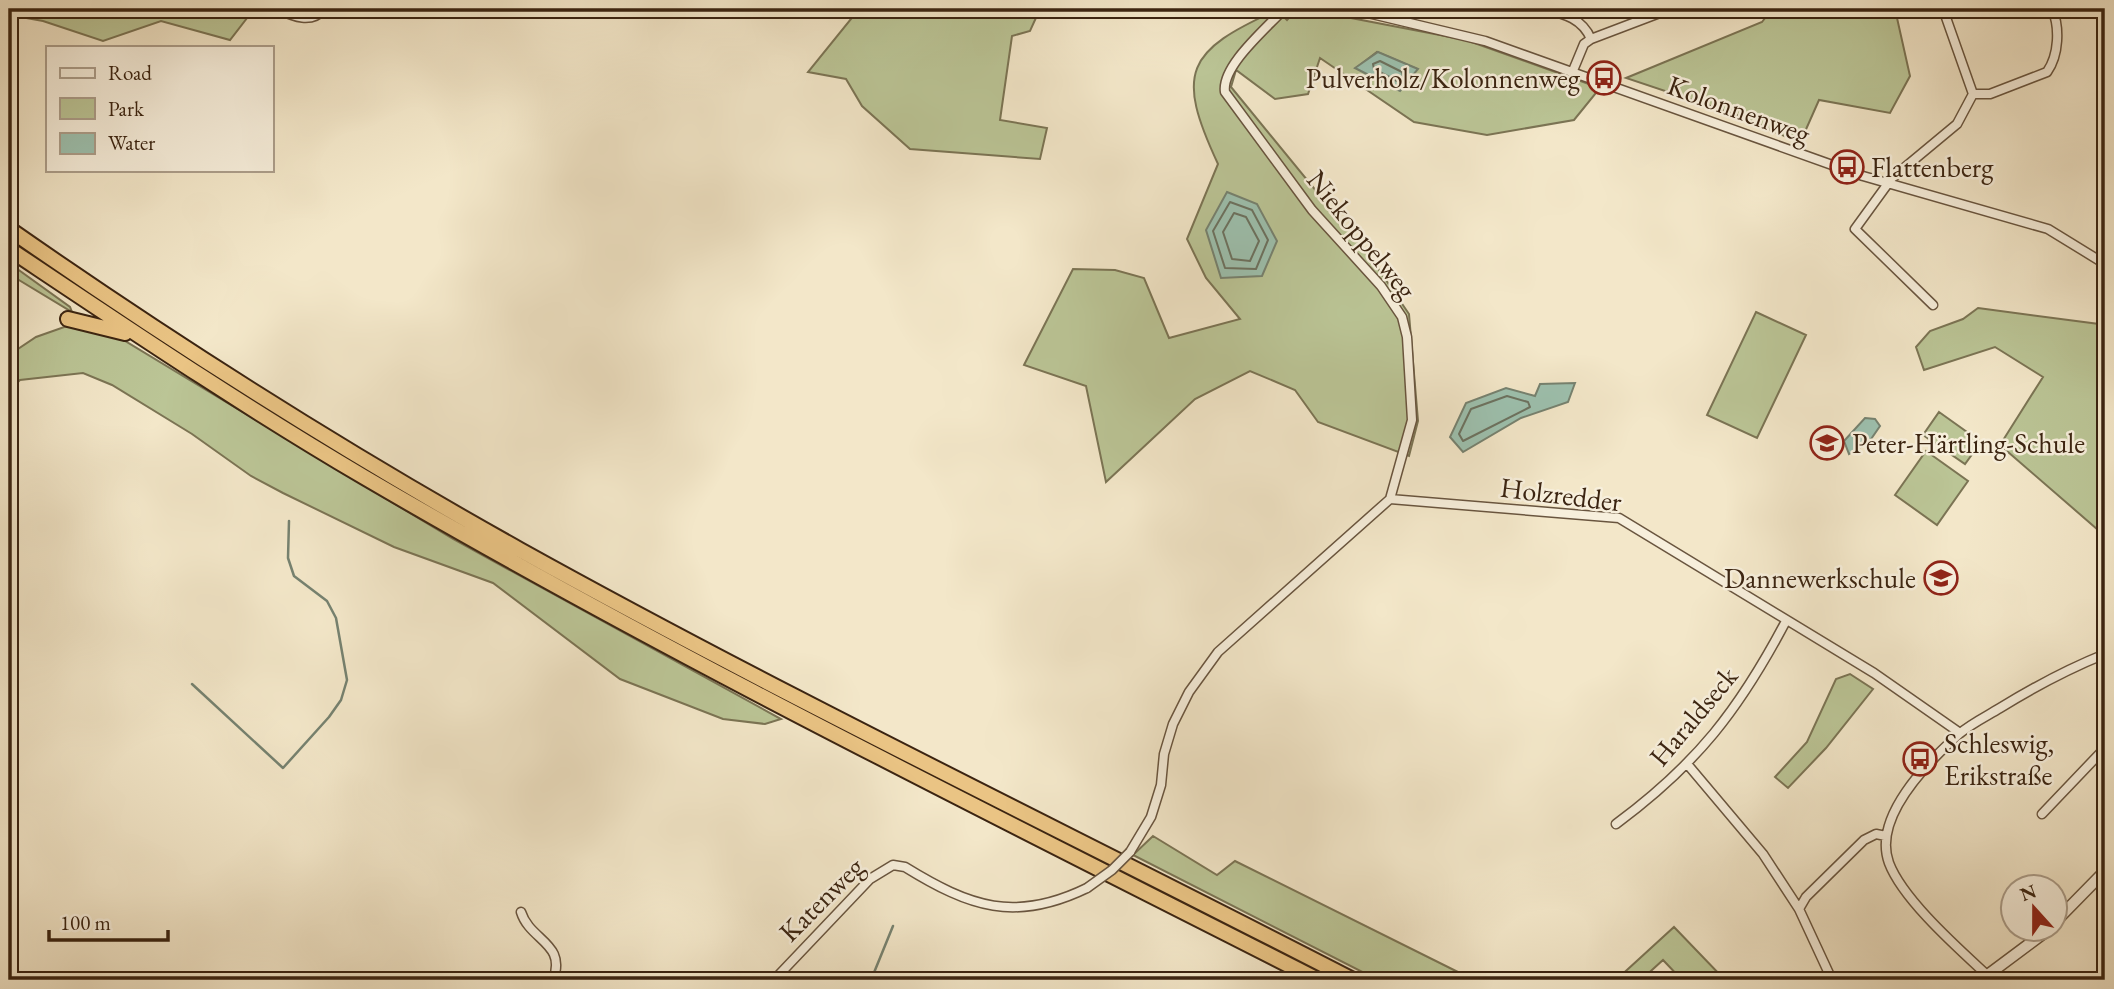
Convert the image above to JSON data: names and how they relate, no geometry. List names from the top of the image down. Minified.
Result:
{"streets":{"street":["Kolonnenweg","Niekoppelweg","Holzredder","Haraldseck","Katenweg"]},"crossings":[["Niekoppelweg","Holzredder"],["Niekoppelweg","Katenweg"],["Holzredder","Haraldseck"],["Holzredder","Katenweg"]],"places":{"bus stop":["Pulverholz/Kolonnenweg","Flattenberg","Schleswig, Erikstraße"],"school or university":["Peter-Härtling-Schule","Dannewerkschule"]},"legend":["Road","Park","Water"],"scale_bar":"100 m","north":"top"}
